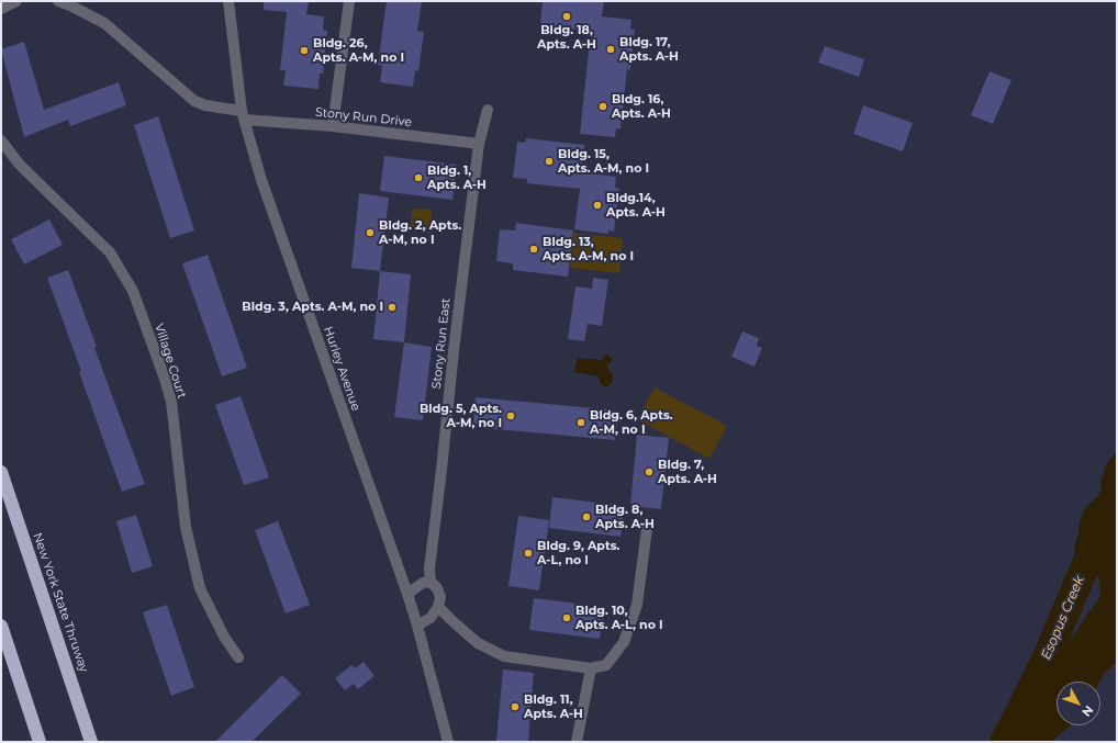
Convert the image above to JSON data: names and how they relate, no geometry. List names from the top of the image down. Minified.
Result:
{"streets":{"highway":["New York State Thruway"],"street":["Stony Run Drive","Stony Run East","Village Court","Hurley Avenue"]},"crossings":[["Stony Run Drive","Stony Run East"],["Stony Run Drive","Hurley Avenue"]],"water":["Esopus Creek"],"places":["Bldg. 18, Apts. A-H","Bldg. 17, Apts. A-H","Bldg. 26, Apts. A-M, no I","Bldg. 16, Apts. A-H","Bldg. 15, Apts. A-M, no I","Bldg. 1, Apts. A-H","Bldg.14, Apts. A-H","Bldg. 2, Apts. A-M, no I","Bldg. 13, Apts. A-M, no I","Bldg. 3, Apts. A-M, no I","Bldg. 5, Apts. A-M, no I","Bldg. 6, Apts. A-M, no I","Bldg. 7, Apts. A-H","Bldg. 8, Apts. A-H","Bldg. 9, Apts. A-L, no I","Bldg. 10, Apts. A-L, no I","Bldg. 11, Apts. A-H"],"north":"bottom right"}
